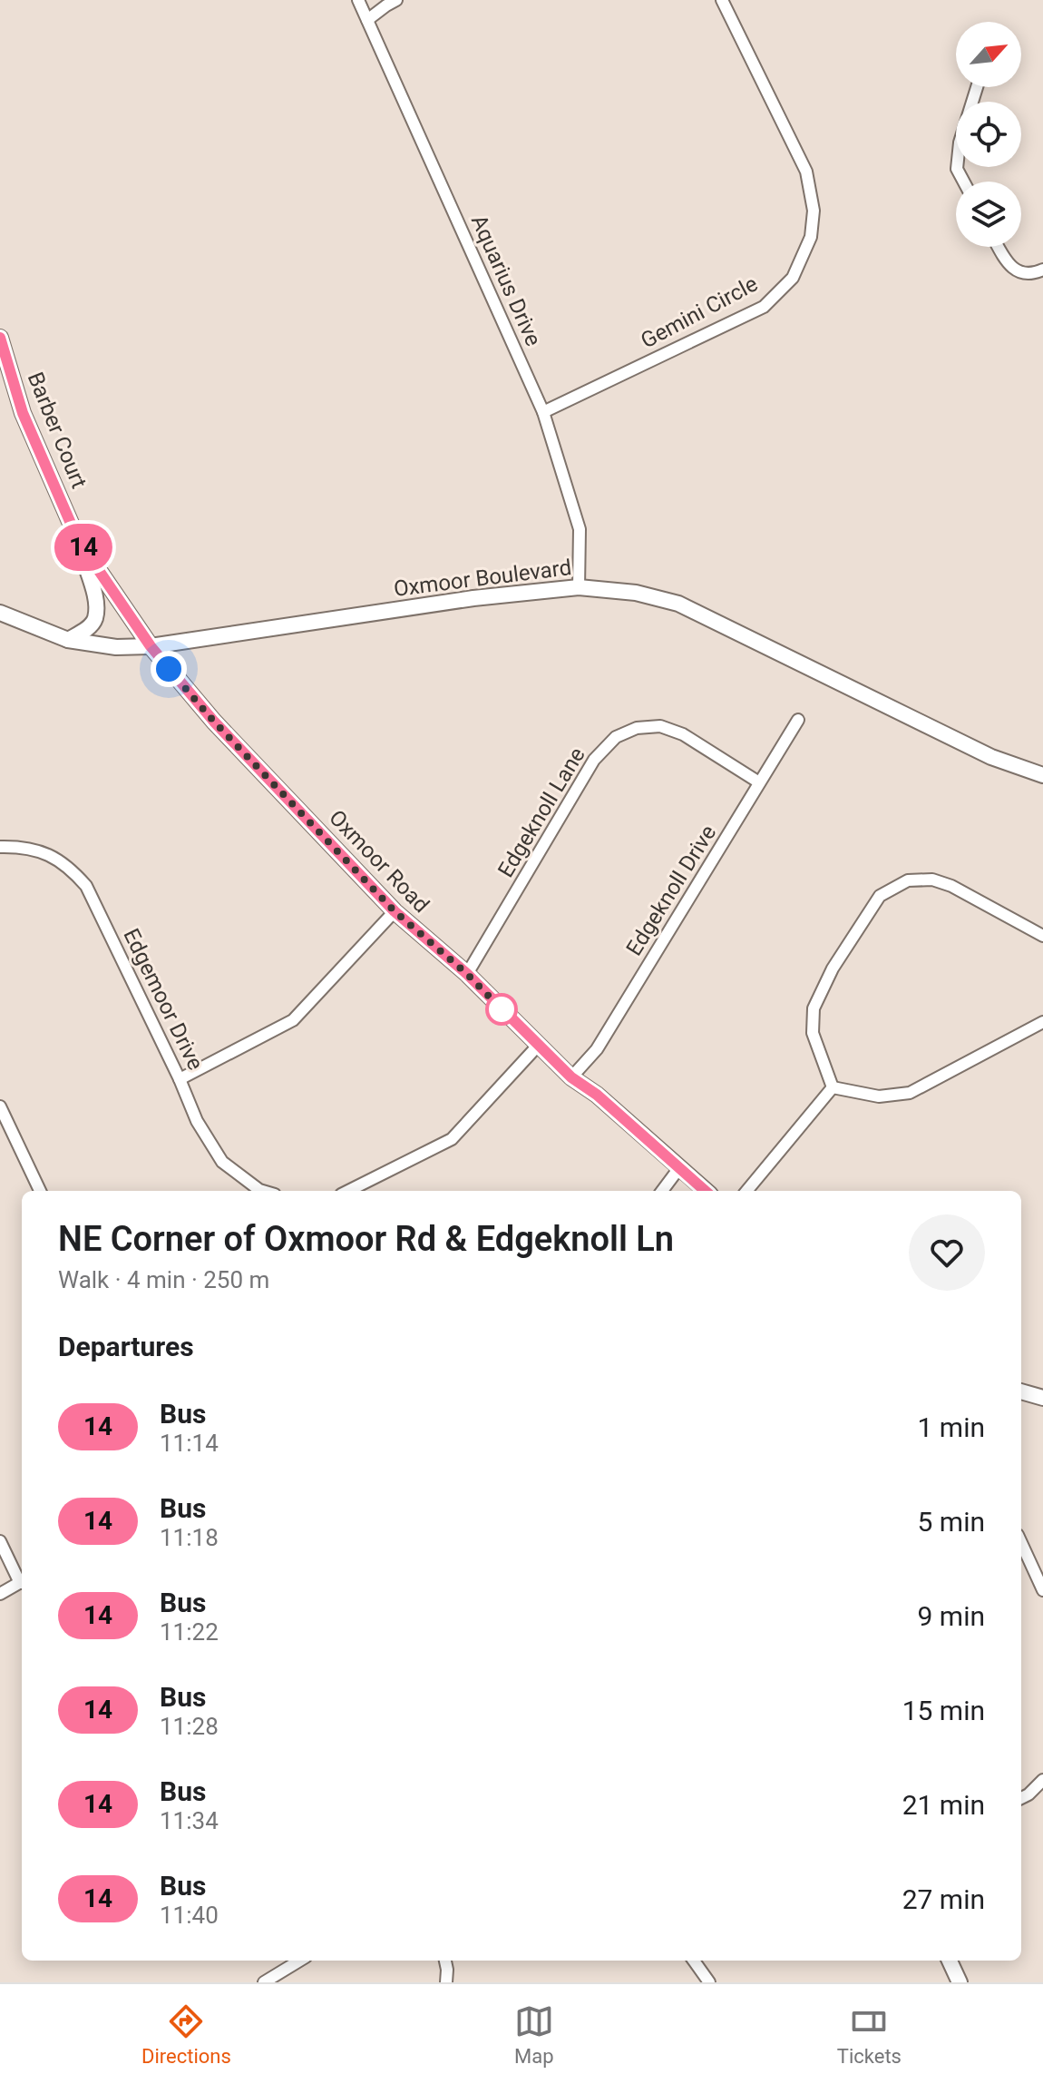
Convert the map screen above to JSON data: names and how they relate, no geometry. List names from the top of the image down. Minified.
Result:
{"streets":{"main road":["Barber Court","Oxmoor Boulevard","Oxmoor Road"],"street":["Aquarius Drive","Gemini Circle","Edgeknoll Lane","Edgeknoll Drive","Edgemoor Drive"]},"crossings":[["Aquarius Drive","Gemini Circle"],["Aquarius Drive","Oxmoor Boulevard"],["Barber Court","Oxmoor Boulevard"],["Barber Court","Oxmoor Road"],["Oxmoor Boulevard","Oxmoor Road"],["Edgeknoll Lane","Oxmoor Road"],["Edgeknoll Lane","Edgeknoll Drive"],["Oxmoor Road","Edgeknoll Drive"]],"lines":["bus line 14"],"north":"top right","page":{"on_map":"14","heading":[["NE Corner of Oxmoor Rd & Edgeknoll Ln","Walk · 4 min · 250 m"],"Departures"],"list":[{"mark":"14","name":"Bus","note":"11:14","value":"1 min"},{"mark":"14","name":"Bus","note":"11:18","value":"5 min"},{"mark":"14","name":"Bus","note":"11:22","value":"9 min"},{"mark":"14","name":"Bus","note":"11:28","value":"15 min"},{"mark":"14","name":"Bus","note":"11:34","value":"21 min"},{"mark":"14","name":"Bus","note":"11:40","value":"27 min"}],"tabs":["Directions","Map","Tickets"]}}
